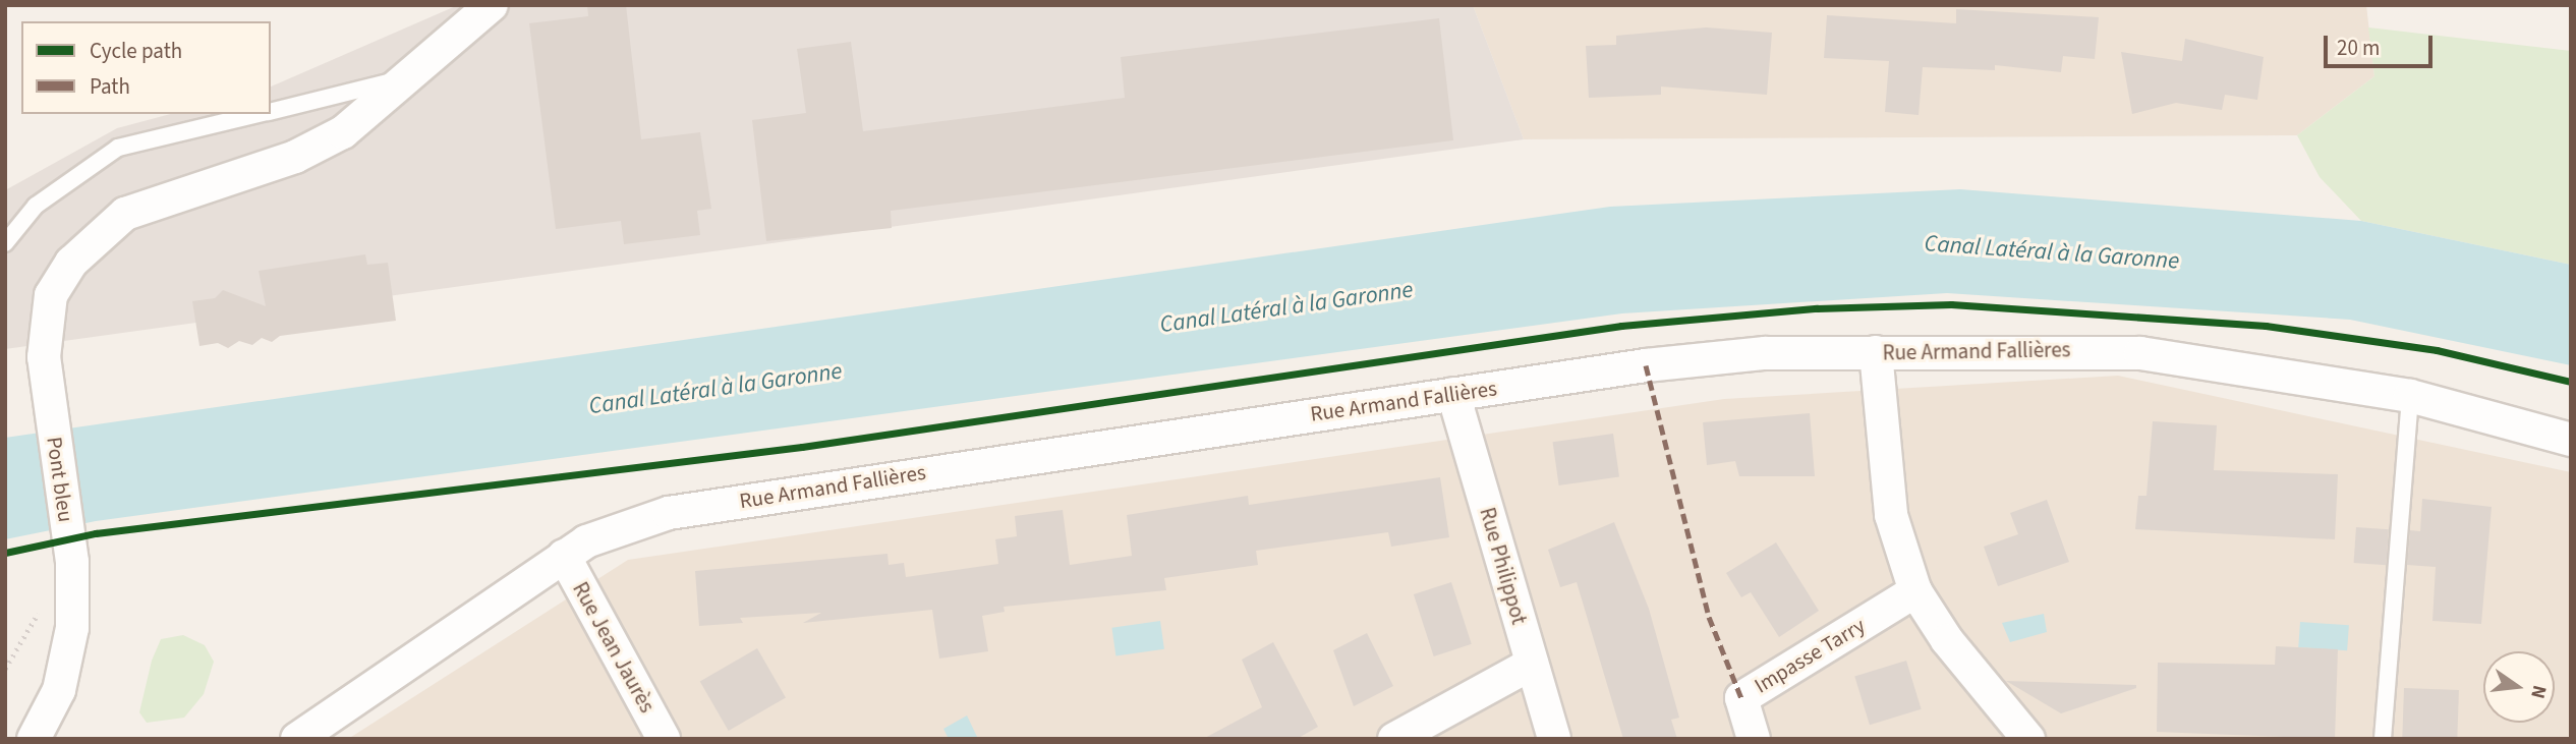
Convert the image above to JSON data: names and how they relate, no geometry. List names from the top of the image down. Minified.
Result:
{"streets":{"street":["Rue Armand Fallières","Pont bleu","Rue Philippot","Rue Jean Jaurès","Impasse Tarry"]},"crossings":[["Rue Armand Fallières","Rue Philippot"],["Rue Armand Fallières","Rue Jean Jaurès"]],"water":["Canal Latéral à la Garonne"],"legend":["Cycle path","Path"],"scale_bar":"20 m","north":"right"}
